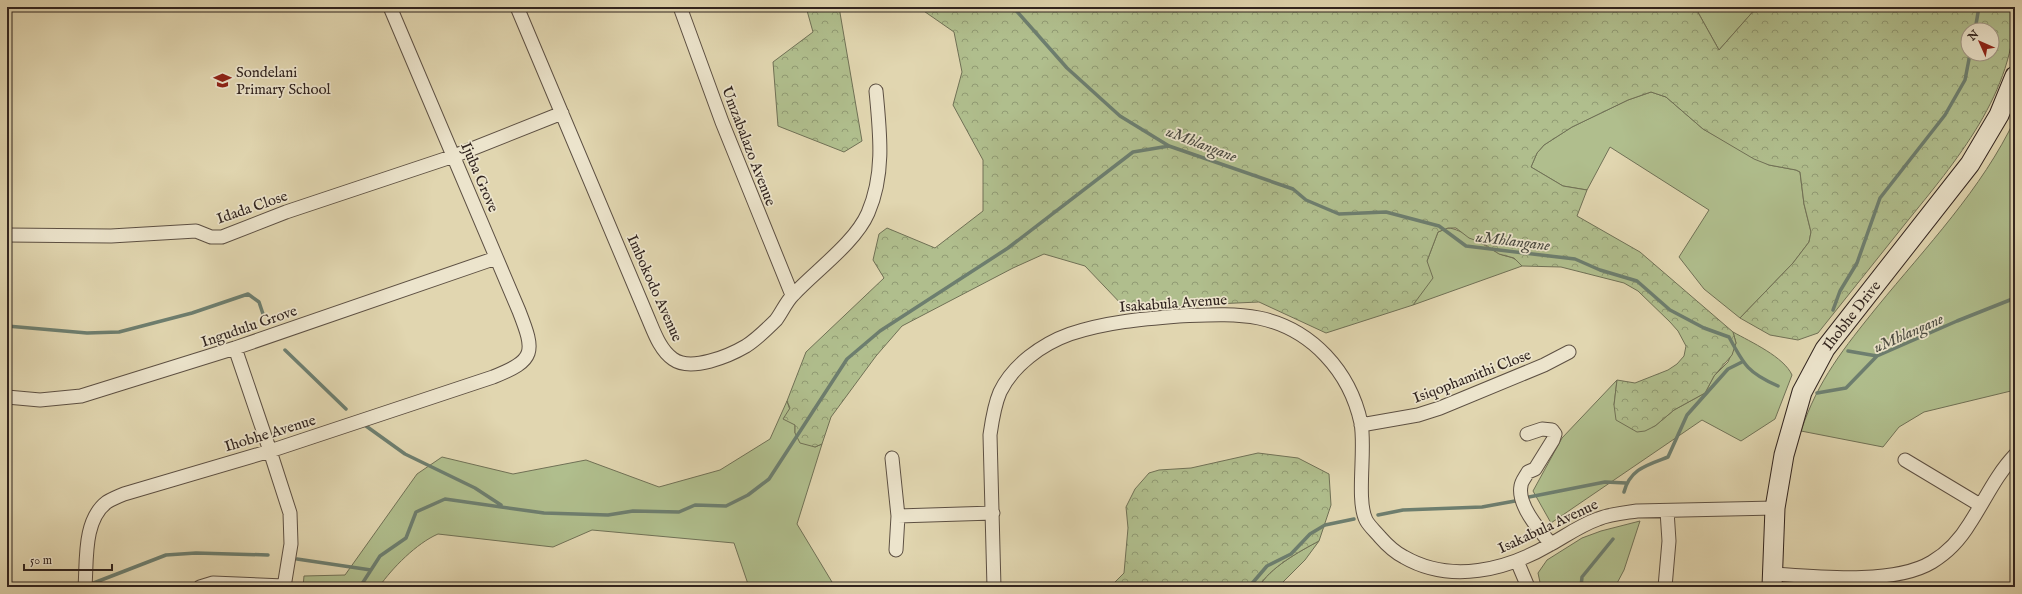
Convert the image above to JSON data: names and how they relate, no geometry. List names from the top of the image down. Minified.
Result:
{"streets":{"street":["Umzabalazo Avenue","Ijuba Grove","Idada Close","Imbokodo Avenue","Isakabula Avenue","Ihobhe Drive","Ingudulu Grove","Isiqophamithi Close","Ihobhe Avenue"]},"crossings":[["Umzabalazo Avenue","Imbokodo Avenue"],["Ijuba Grove","Idada Close"],["Ijuba Grove","Ingudulu Grove"],["Ijuba Grove","Ihobhe Avenue"],["Idada Close","Imbokodo Avenue"],["Isakabula Avenue","Ihobhe Drive"],["Isakabula Avenue","Isiqophamithi Close"]],"water":["uMhlangane"],"places":{"school or university":["Sondelani Primary School"]},"scale_bar":"50 m","north":"top left"}
